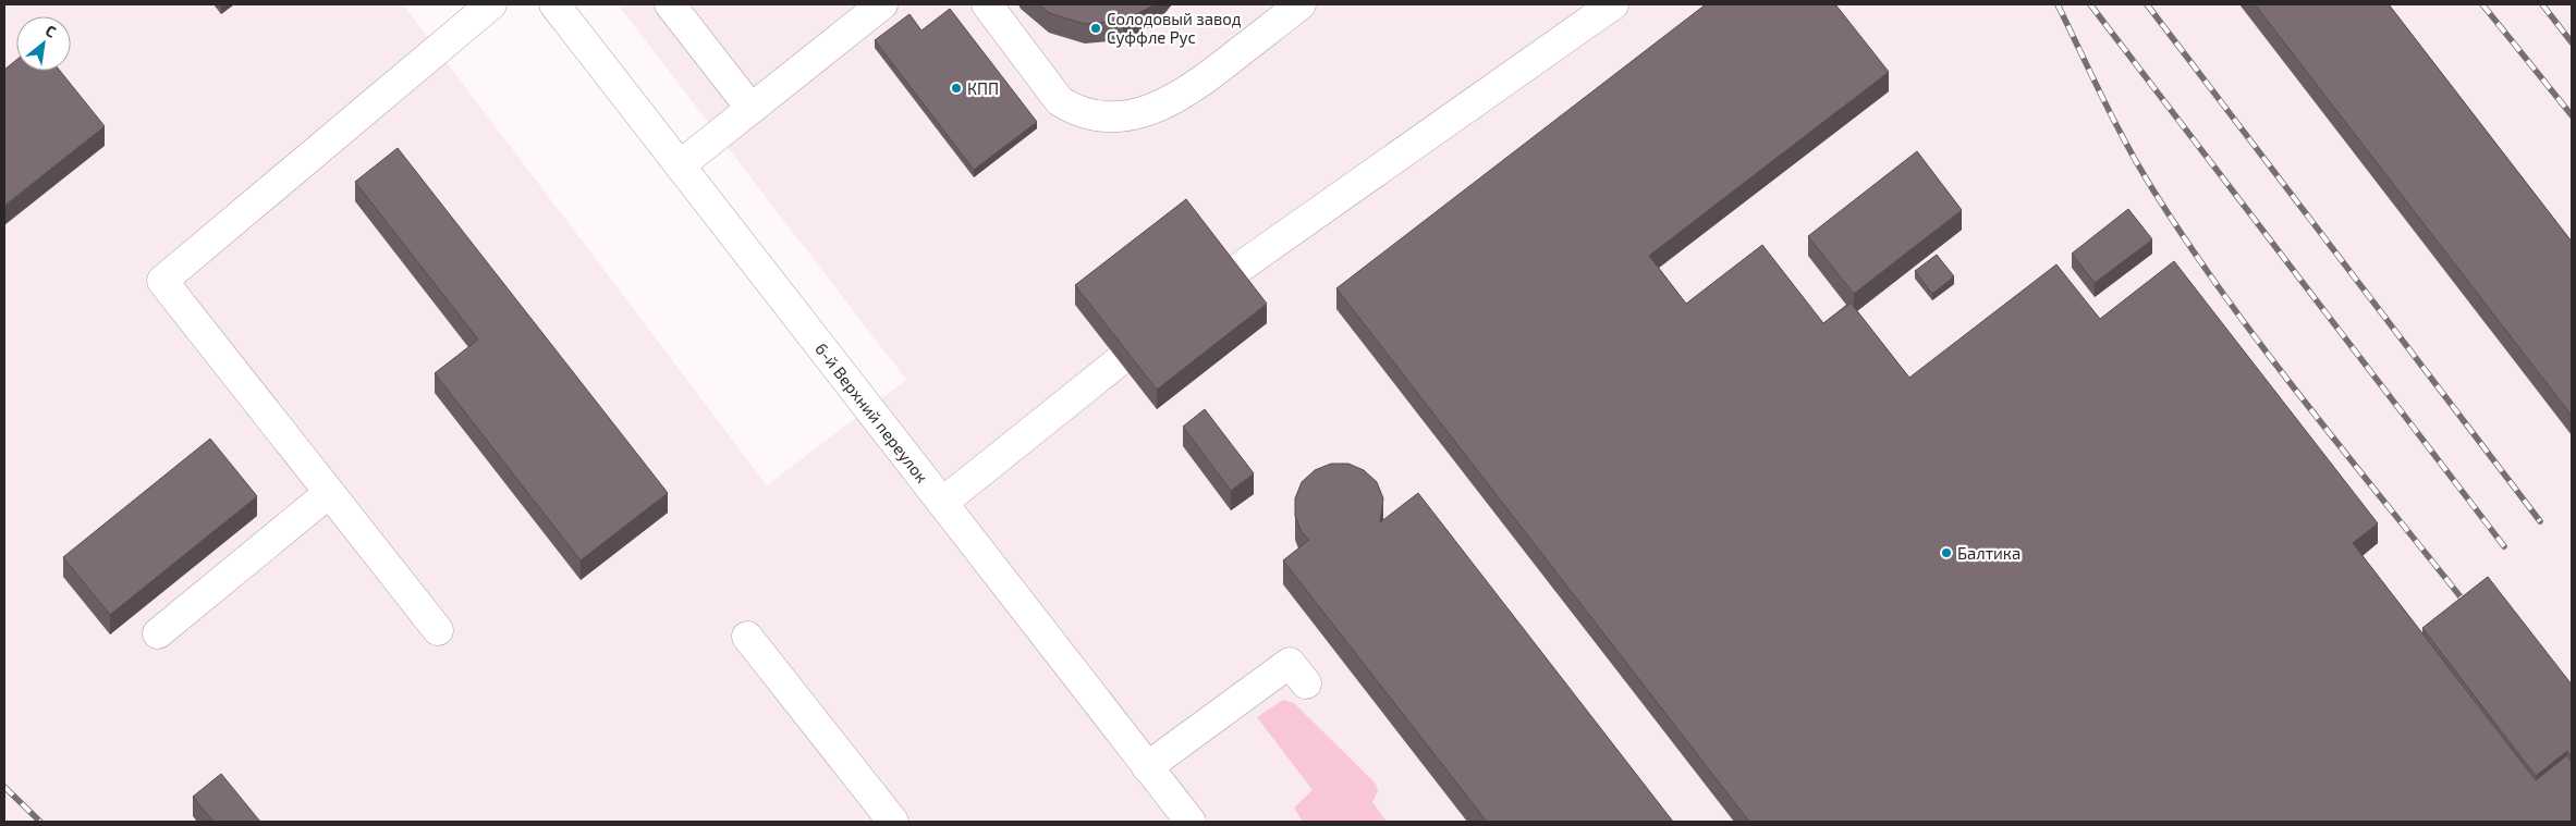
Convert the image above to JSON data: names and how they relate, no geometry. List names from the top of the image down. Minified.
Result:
{"streets":{"street":["6-й Верхний переулок"]},"places":["Солодовый завод Суффле Рус","КПП","Балтика"],"north":"top right"}
